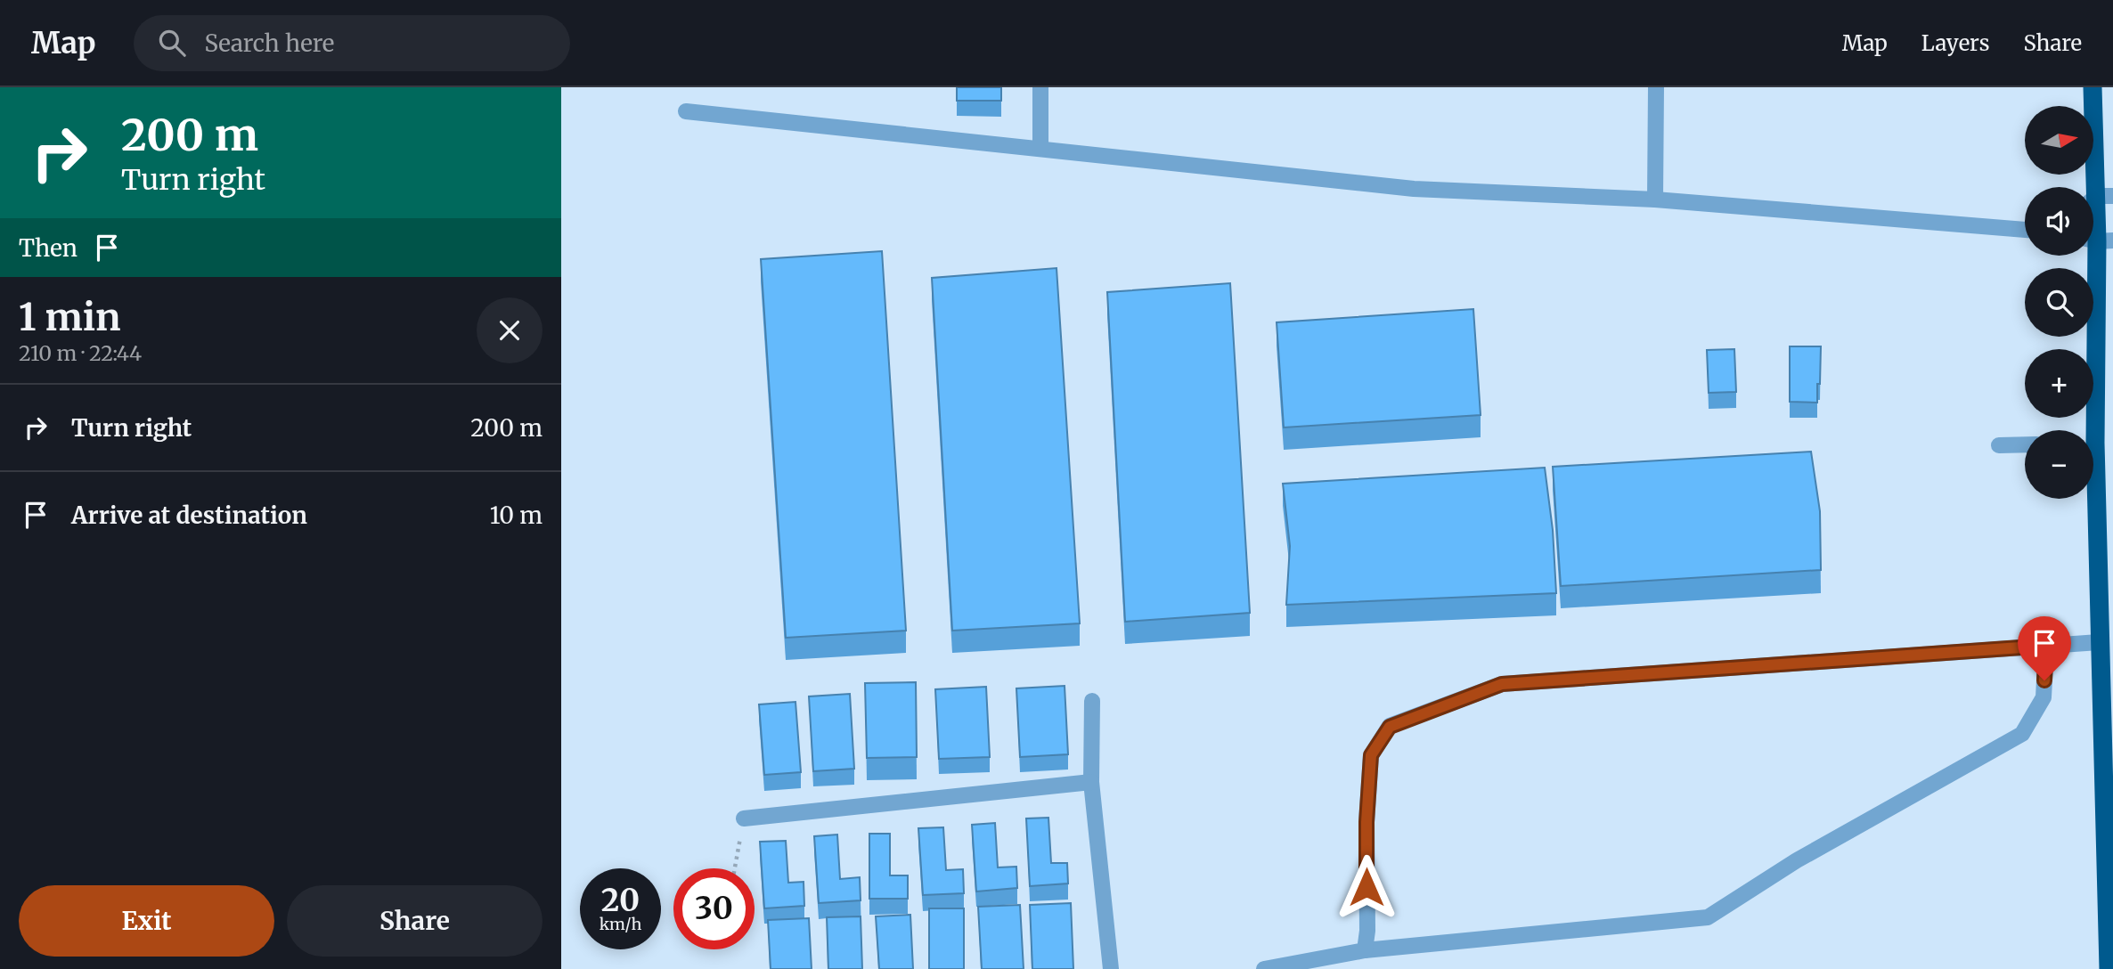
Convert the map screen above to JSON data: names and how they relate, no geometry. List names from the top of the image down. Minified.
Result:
{"north":"right","page":{"header":"Map","search":"Search here","nav":["Map","Layers","Share"],"turn":["200 m","Turn right"],"map_buttons":["+","−"],"then":"Then","heading":["1 min","210 m · 22:44"],"list":[{"name":"Turn right","value":"200 m"},{"name":"Arrive at destination","value":"10 m"}],"speed":"20 km/h","limit":"30","buttons":["Exit","Share"]}}
